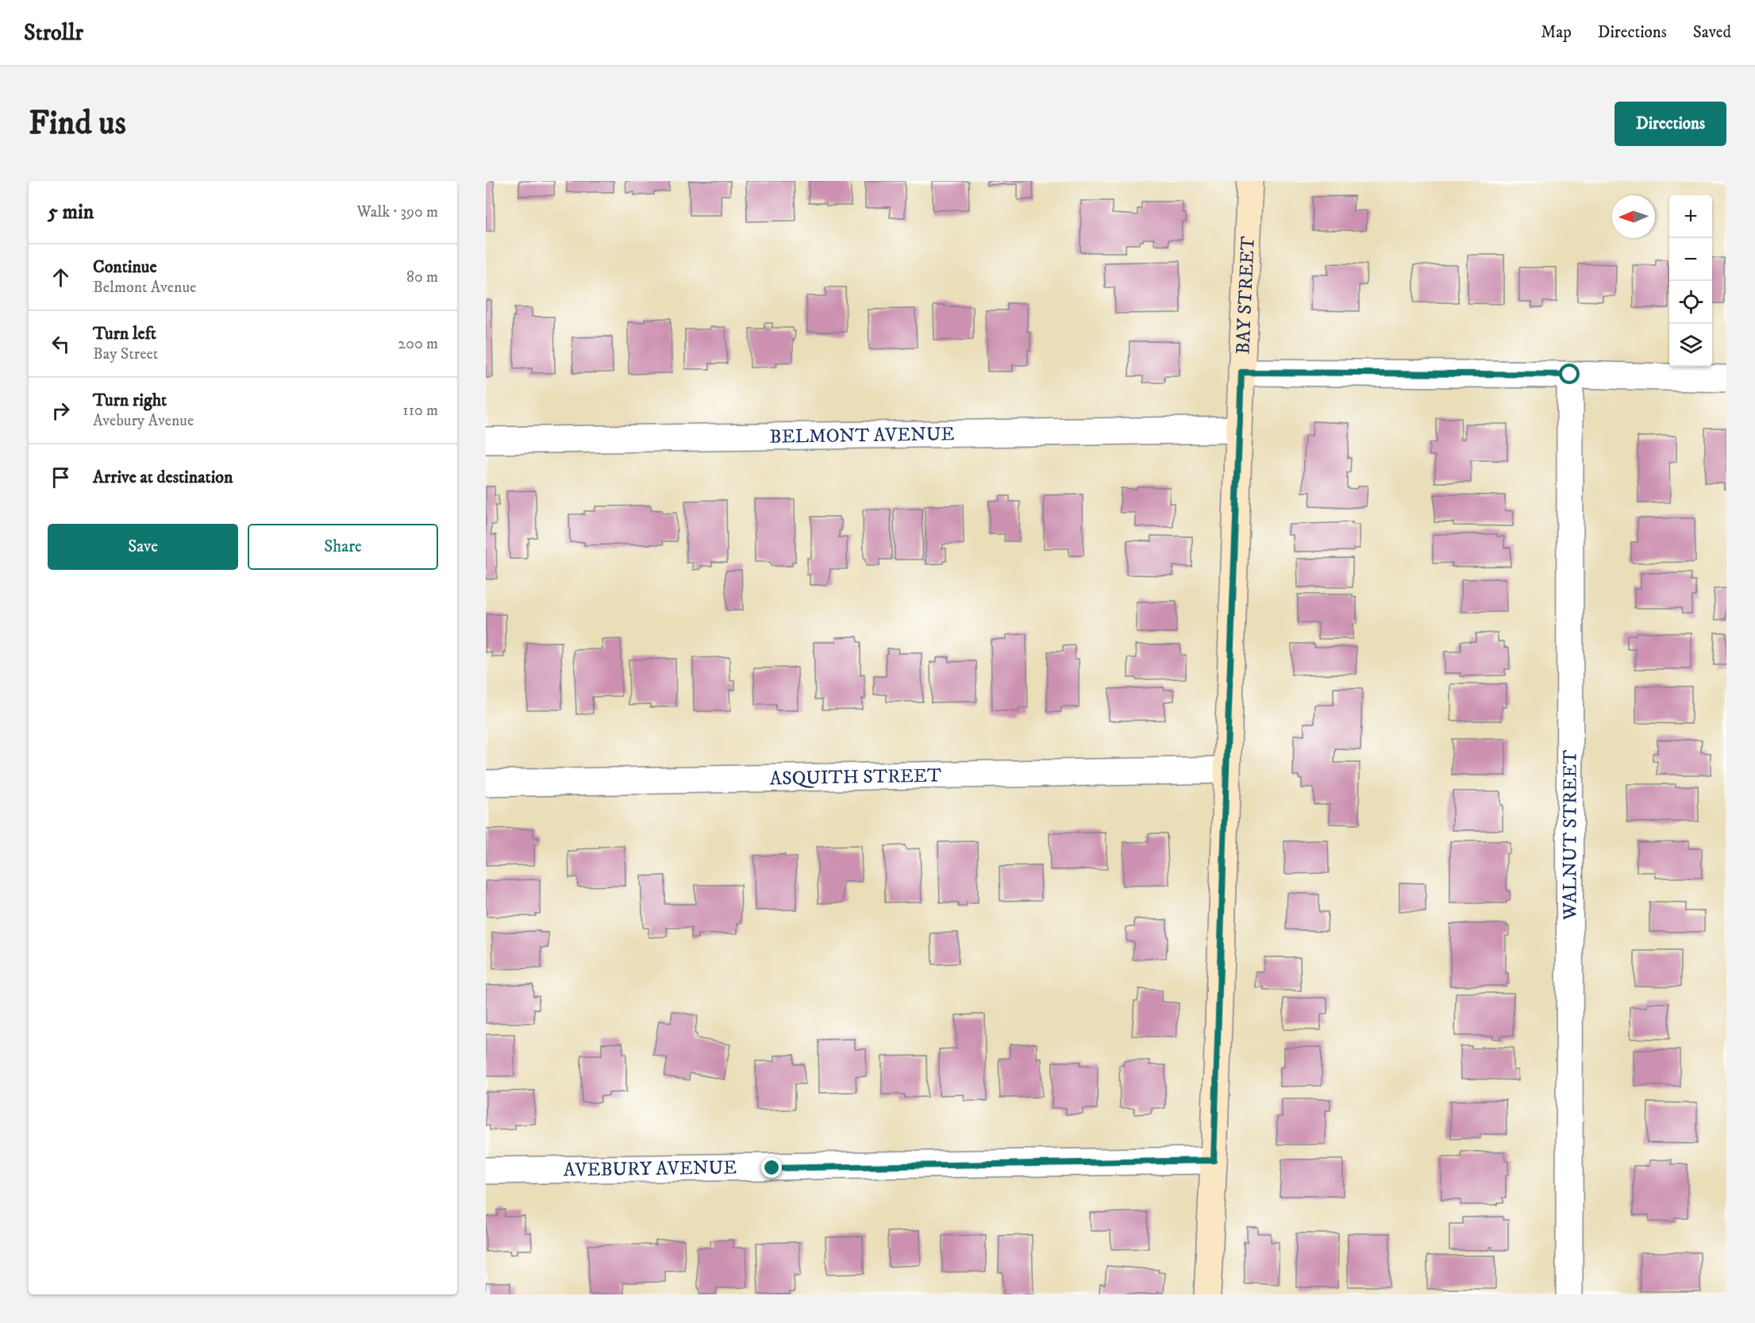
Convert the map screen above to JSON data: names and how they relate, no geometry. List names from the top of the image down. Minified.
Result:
{"streets":{"main road":["BAY STREET"],"street":["BELMONT AVENUE","ASQUITH STREET","WALNUT STREET","AVEBURY AVENUE"]},"crossings":[["BAY STREET","BELMONT AVENUE"],["BAY STREET","ASQUITH STREET"],["BAY STREET","AVEBURY AVENUE"]],"north":"left","page":{"header":"Strollr","nav":["Map","Directions","Saved"],"buttons":["Directions",["Save","Share"]],"title":"Find us","heading":["5 min","Walk · 390 m"],"map_buttons":["+","−"],"list":[["Continue","Belmont Avenue","80 m"],["Turn left","Bay Street","200 m"],["Turn right","Avebury Avenue","110 m"],"Arrive at destination"]}}
